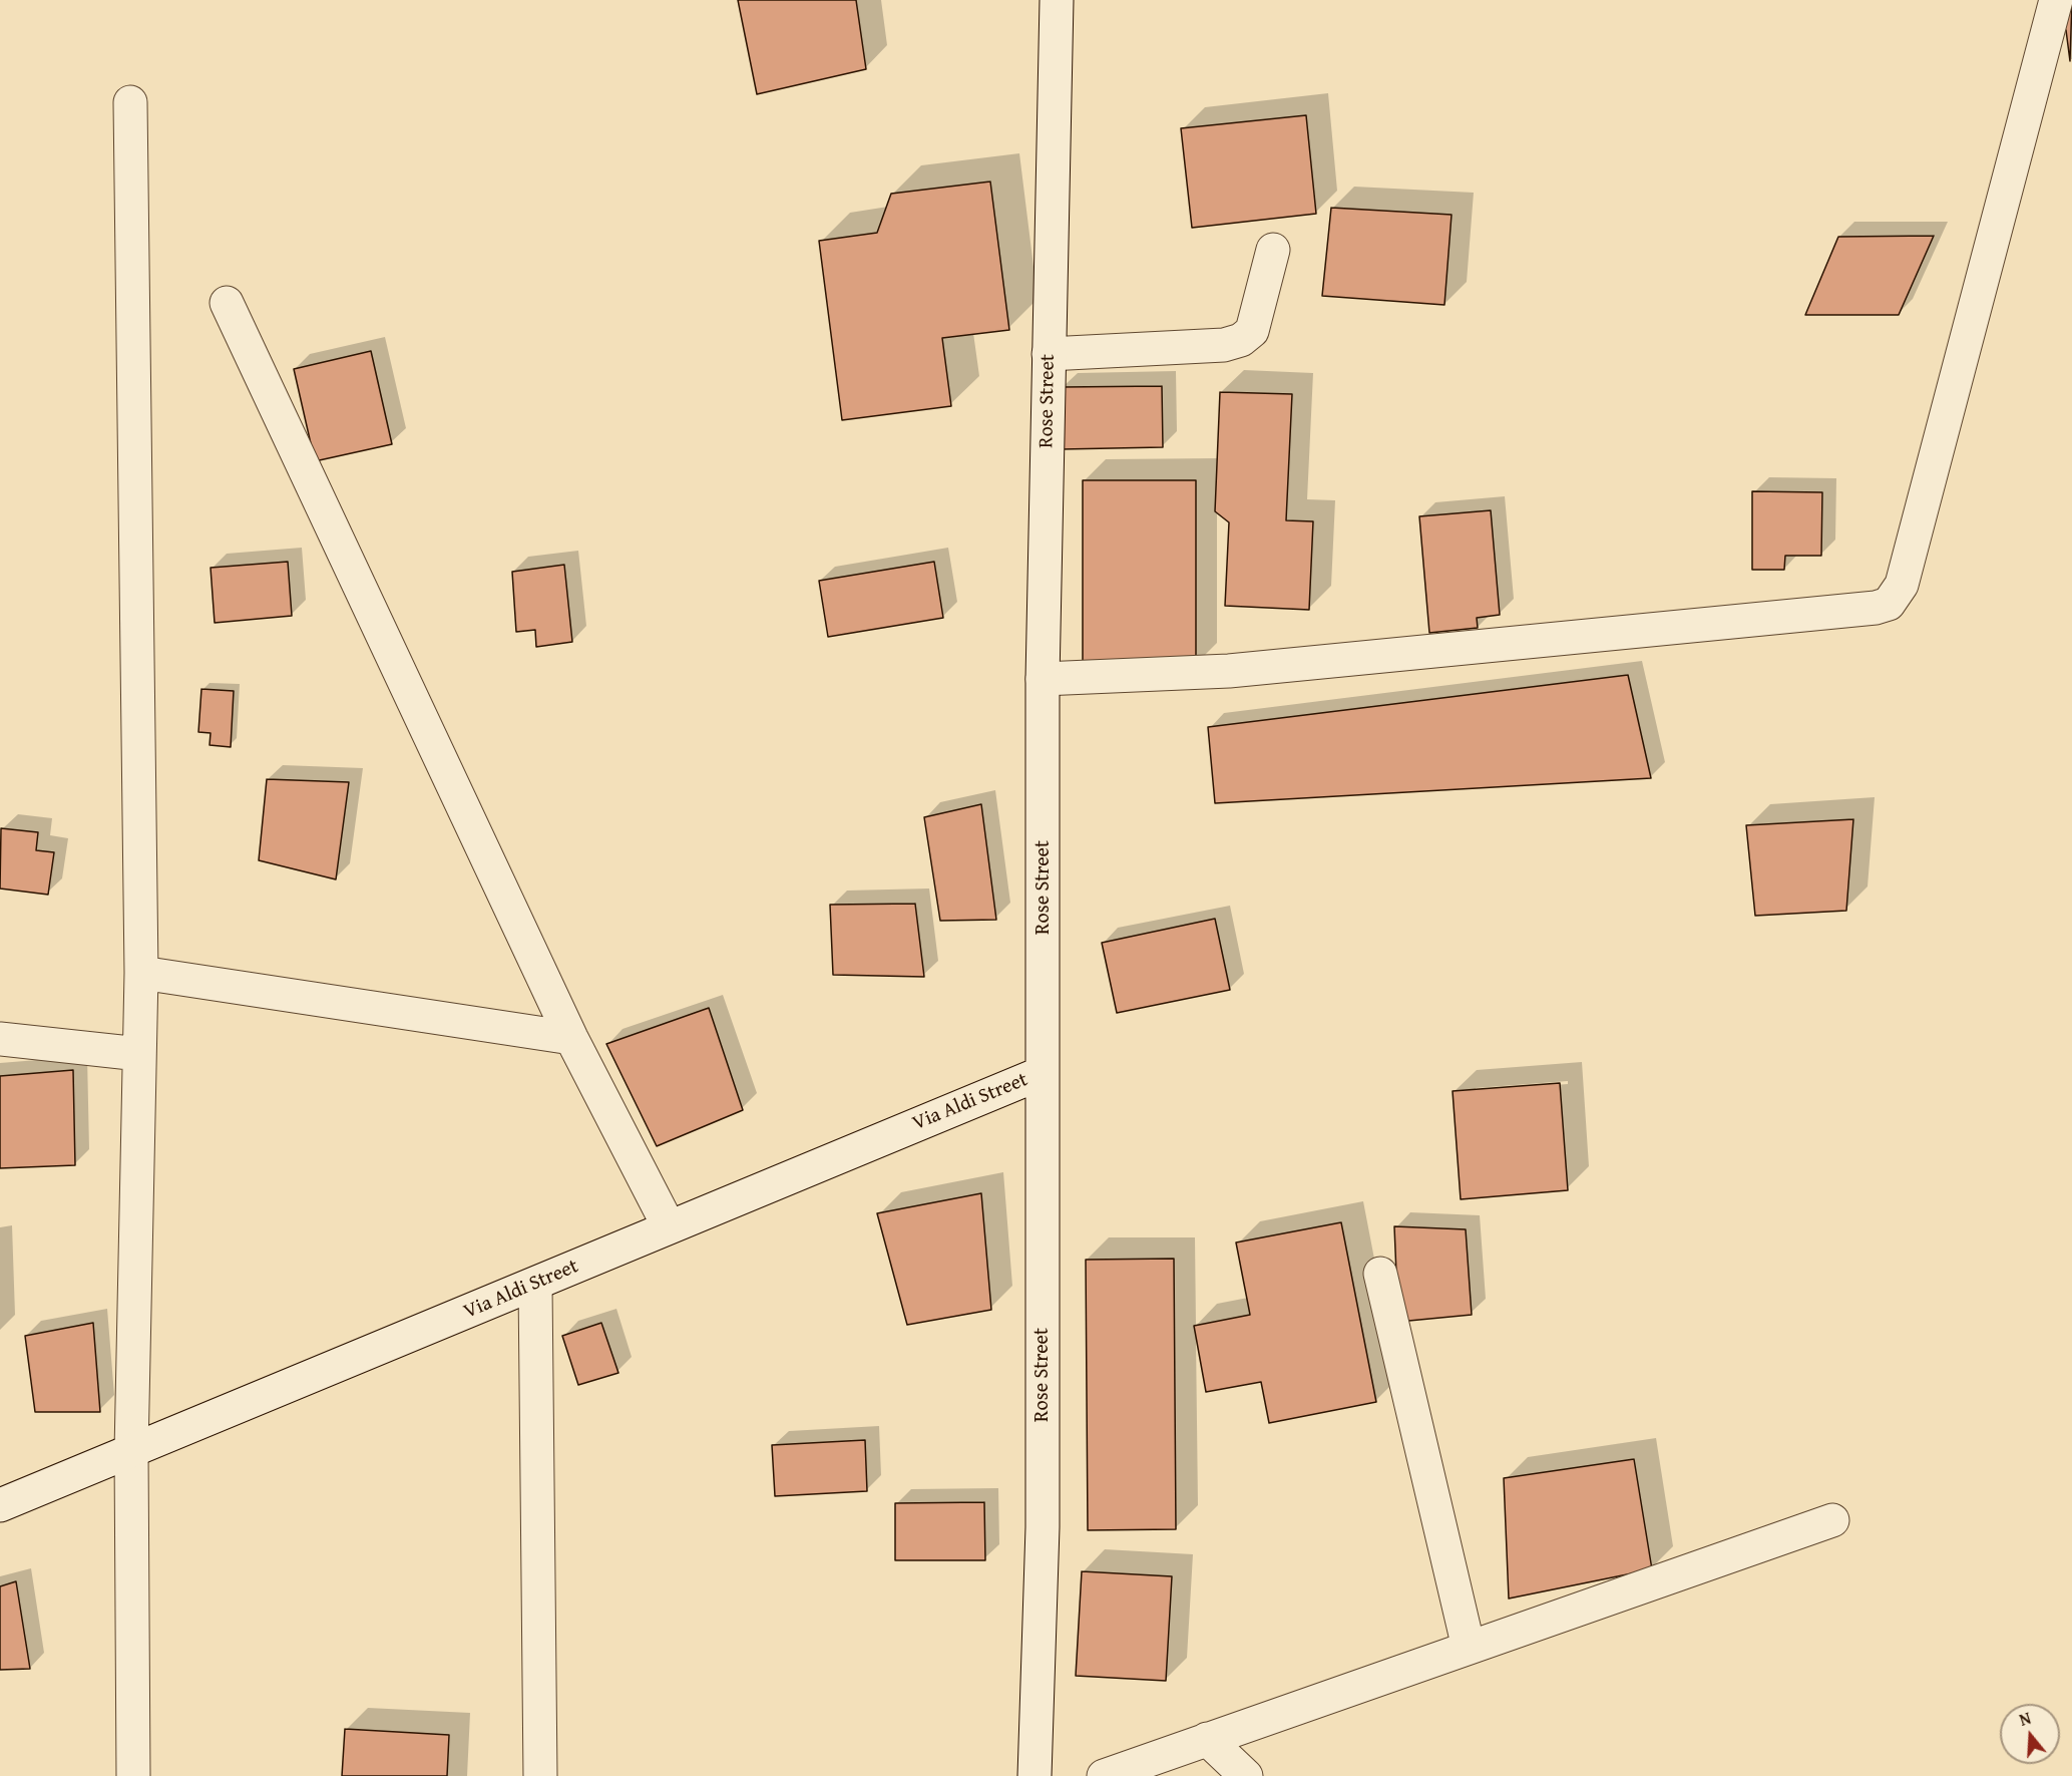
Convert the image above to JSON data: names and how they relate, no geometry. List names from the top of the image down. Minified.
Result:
{"streets":{"street":["Rose Street","Via Aldi Street"]},"crossings":[["Rose Street","Via Aldi Street"]],"north":"top"}
